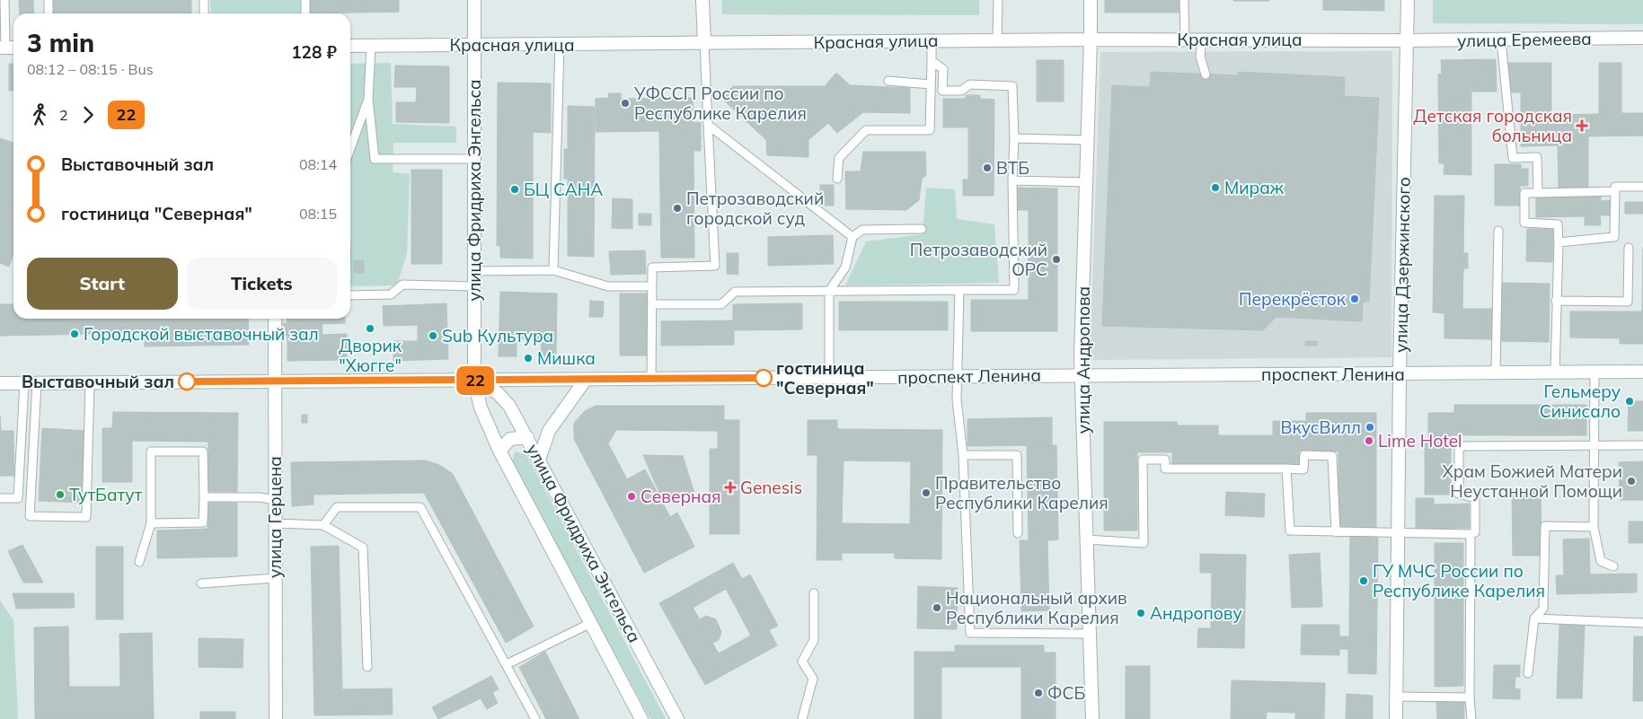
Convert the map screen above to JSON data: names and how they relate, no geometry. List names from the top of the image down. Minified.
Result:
{"streets":{"street":["Красная улица","улица Еремеева","улица Фридриха Энгельса","улица Дзержинского","улица Андропова","проспект Ленина","улица Герцена"]},"crossings":[["Красная улица","улица Еремеева"],["Красная улица","улица Фридриха Энгельса"],["Красная улица","улица Дзержинского"],["Красная улица","улица Андропова"],["улица Еремеева","улица Дзержинского"],["улица Фридриха Энгельса","проспект Ленина"],["улица Дзержинского","проспект Ленина"],["улица Андропова","проспект Ленина"],["проспект Ленина","улица Герцена"]],"places":{"other":["УФССП России по Республике Карелия","ВТБ","Мираж","БЦ САНА","Петрозаводский городской суд","Петрозаводский ОРС","Перекрёсток","Дворик \"Хюгге\"","Городской выставочный зал","Sub Культура","Мишка","гостиница \"Северная\"","Выставочный зал","Гельмеру Синисало","ВкусВилл","Lime Hotel","Храм Божией Матери Неустанной Помощи","Правительство Республики Карелия","ТутБатут","Северная","ГУ МЧС России по Республике Карелия","Национальный архив Республики Карелия","Андропову","ФСБ"],"health":["Детская городская больница","Genesis"]},"lines":["bus line 22"],"page":{"on_map":"22","heading":["3 min","08:12 – 08:15 · Bus","128 ₽"],"legs":["2","22"],"list":[{"name":"Выставочный зал","value":"08:14"},{"name":"гостиница \"Северная\"","value":"08:15"}],"buttons":["Start","Tickets"]}}
